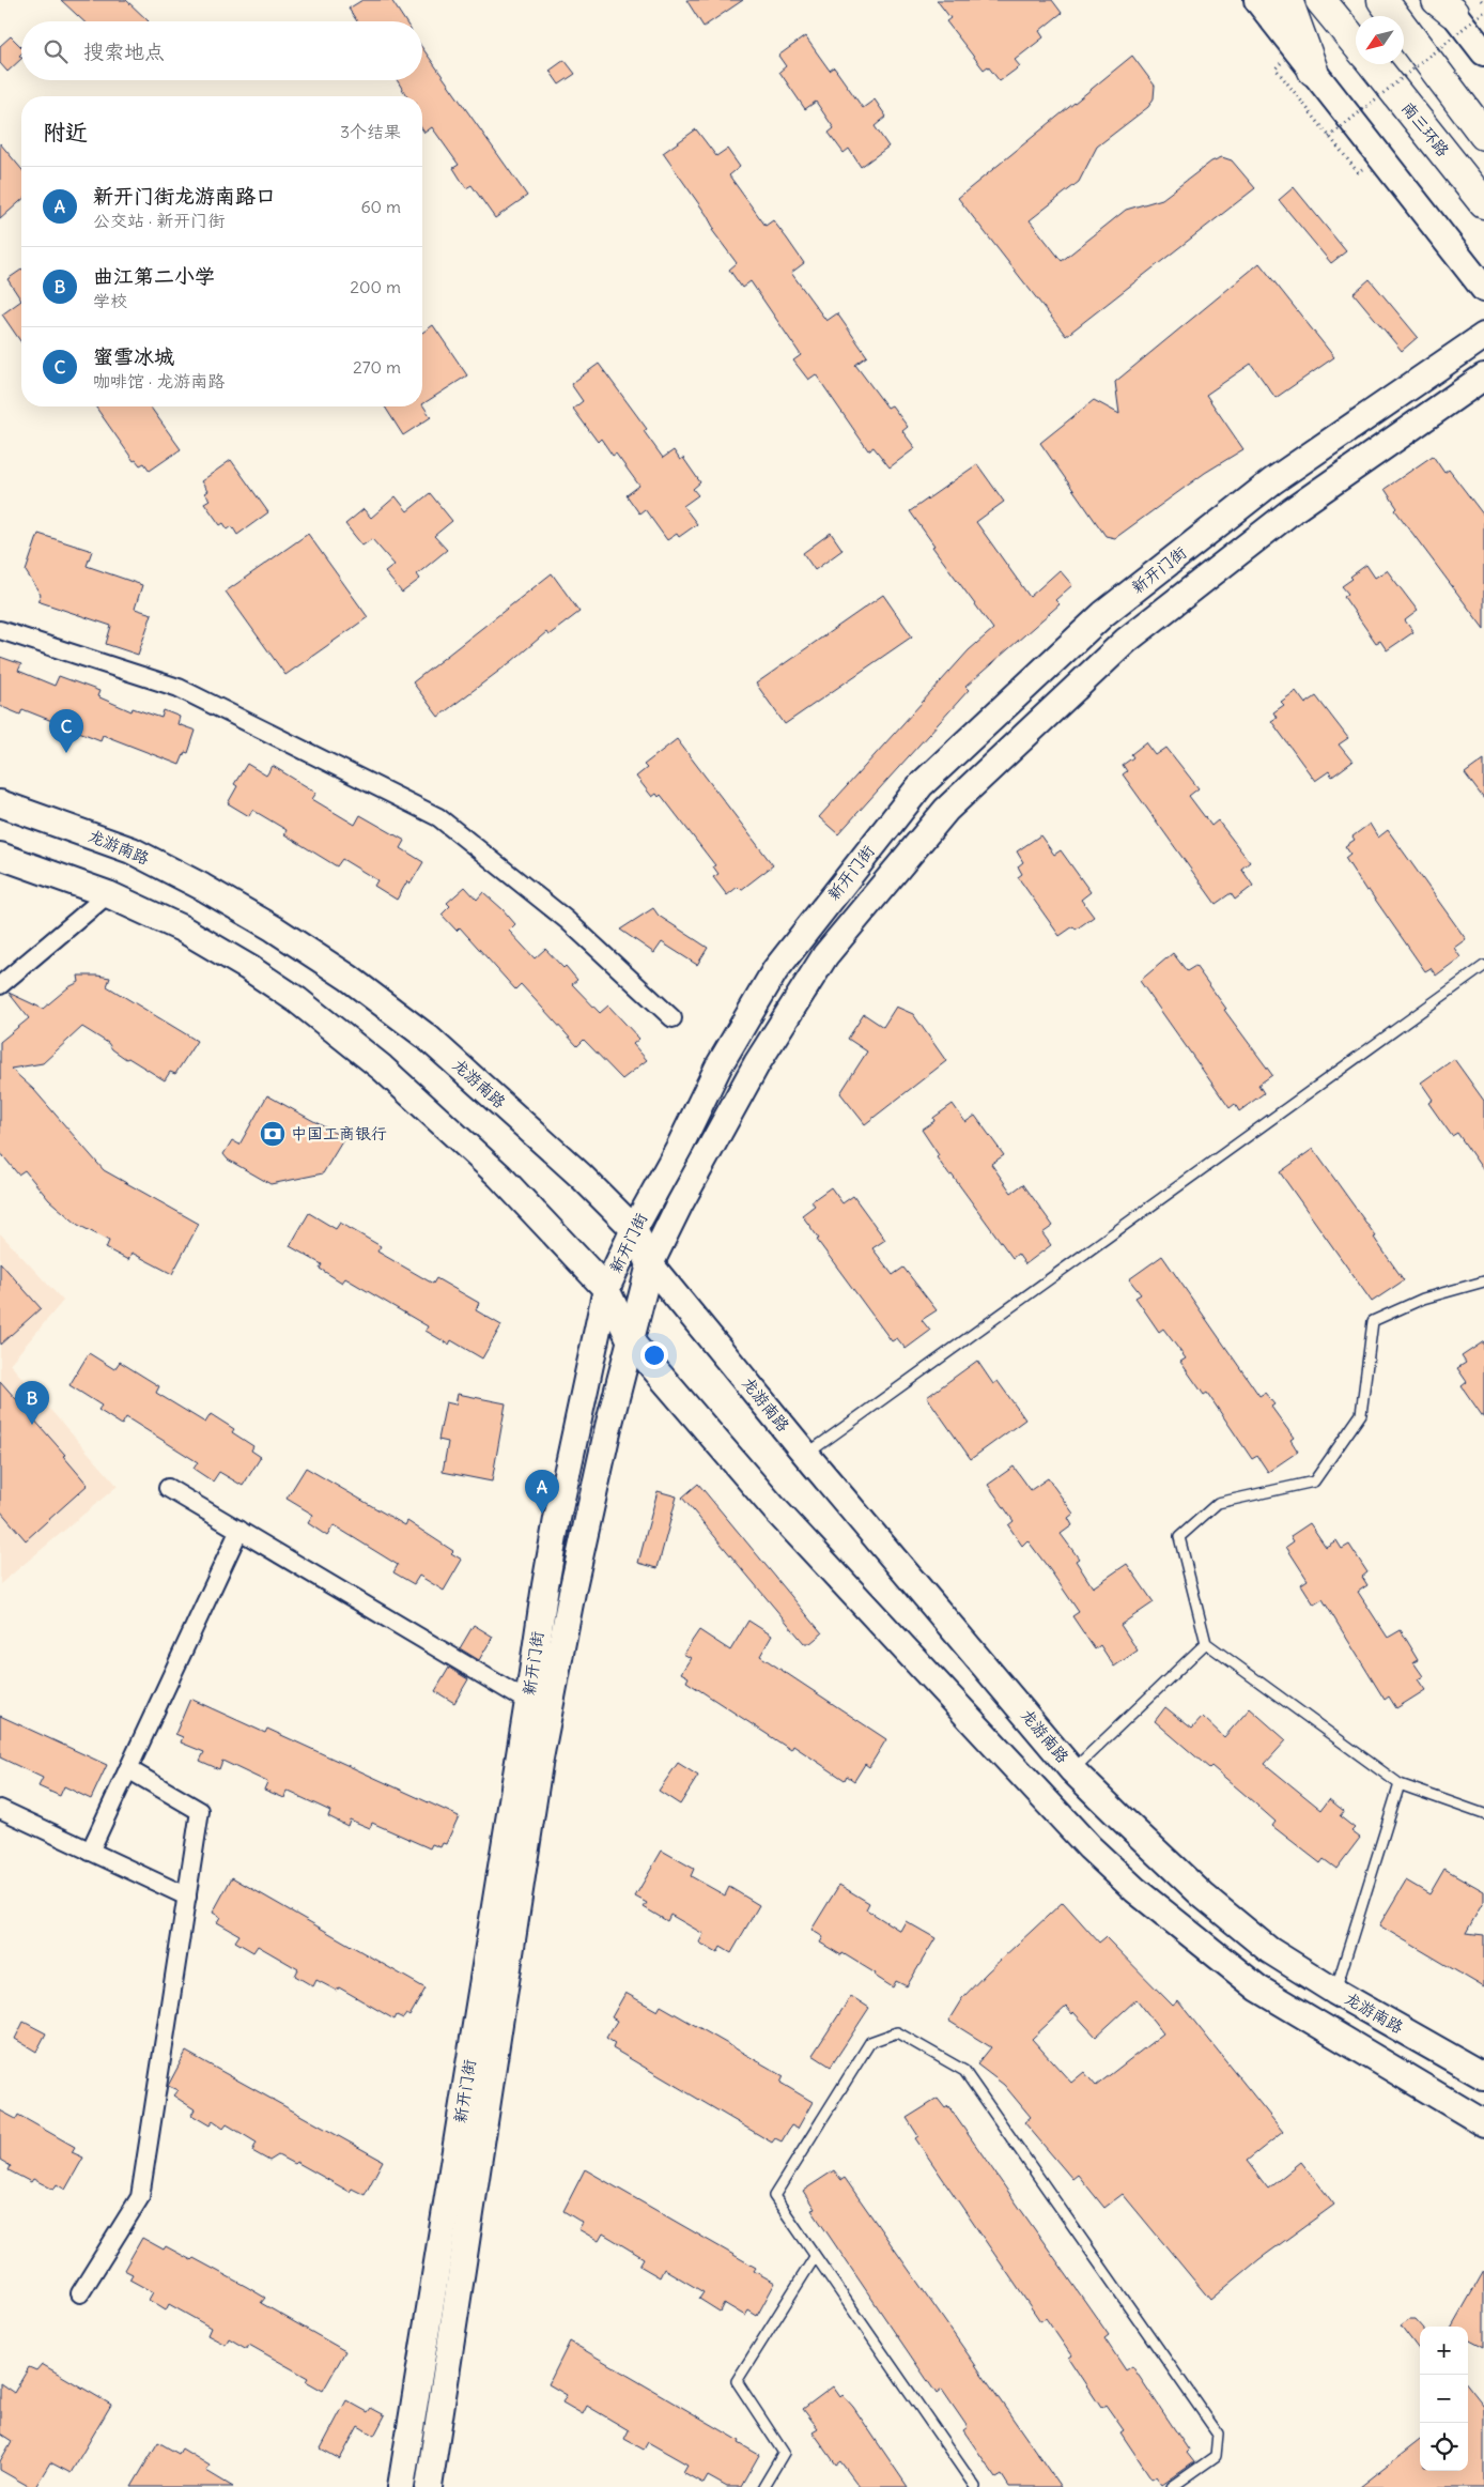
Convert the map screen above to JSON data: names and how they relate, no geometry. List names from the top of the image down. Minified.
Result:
{"streets":{"highway":["南三环路"],"street":["新开门街","龙游南路"]},"crossings":[["新开门街","龙游南路"]],"places":{"bank":["中国工商银行"]},"north":"bottom left","page":{"search":"搜索地点","heading":["附近","3个结果"],"list":[{"mark":"A","name":"新开门街龙游南路口","note":"公交站 · 新开门街","value":"60 m"},{"mark":"B","name":"曲江第二小学","note":"学校","value":"200 m"},{"mark":"C","name":"蜜雪冰城","note":"咖啡馆 · 龙游南路","value":"270 m"}],"pins":["C","B","A"],"map_buttons":["+","−"]}}
